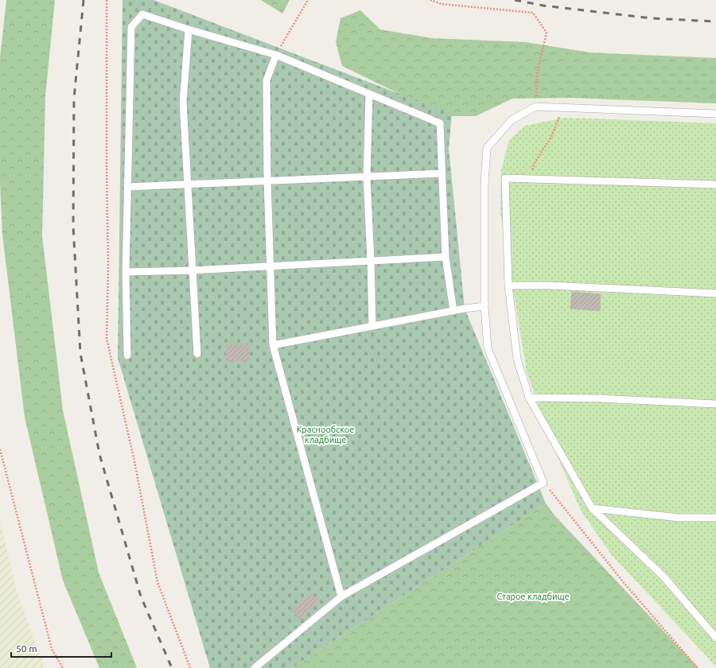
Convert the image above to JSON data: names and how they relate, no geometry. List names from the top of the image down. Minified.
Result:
{"parks":["Краснообское кладбище","Старое кладбище"],"scale_bar":"50 m"}
